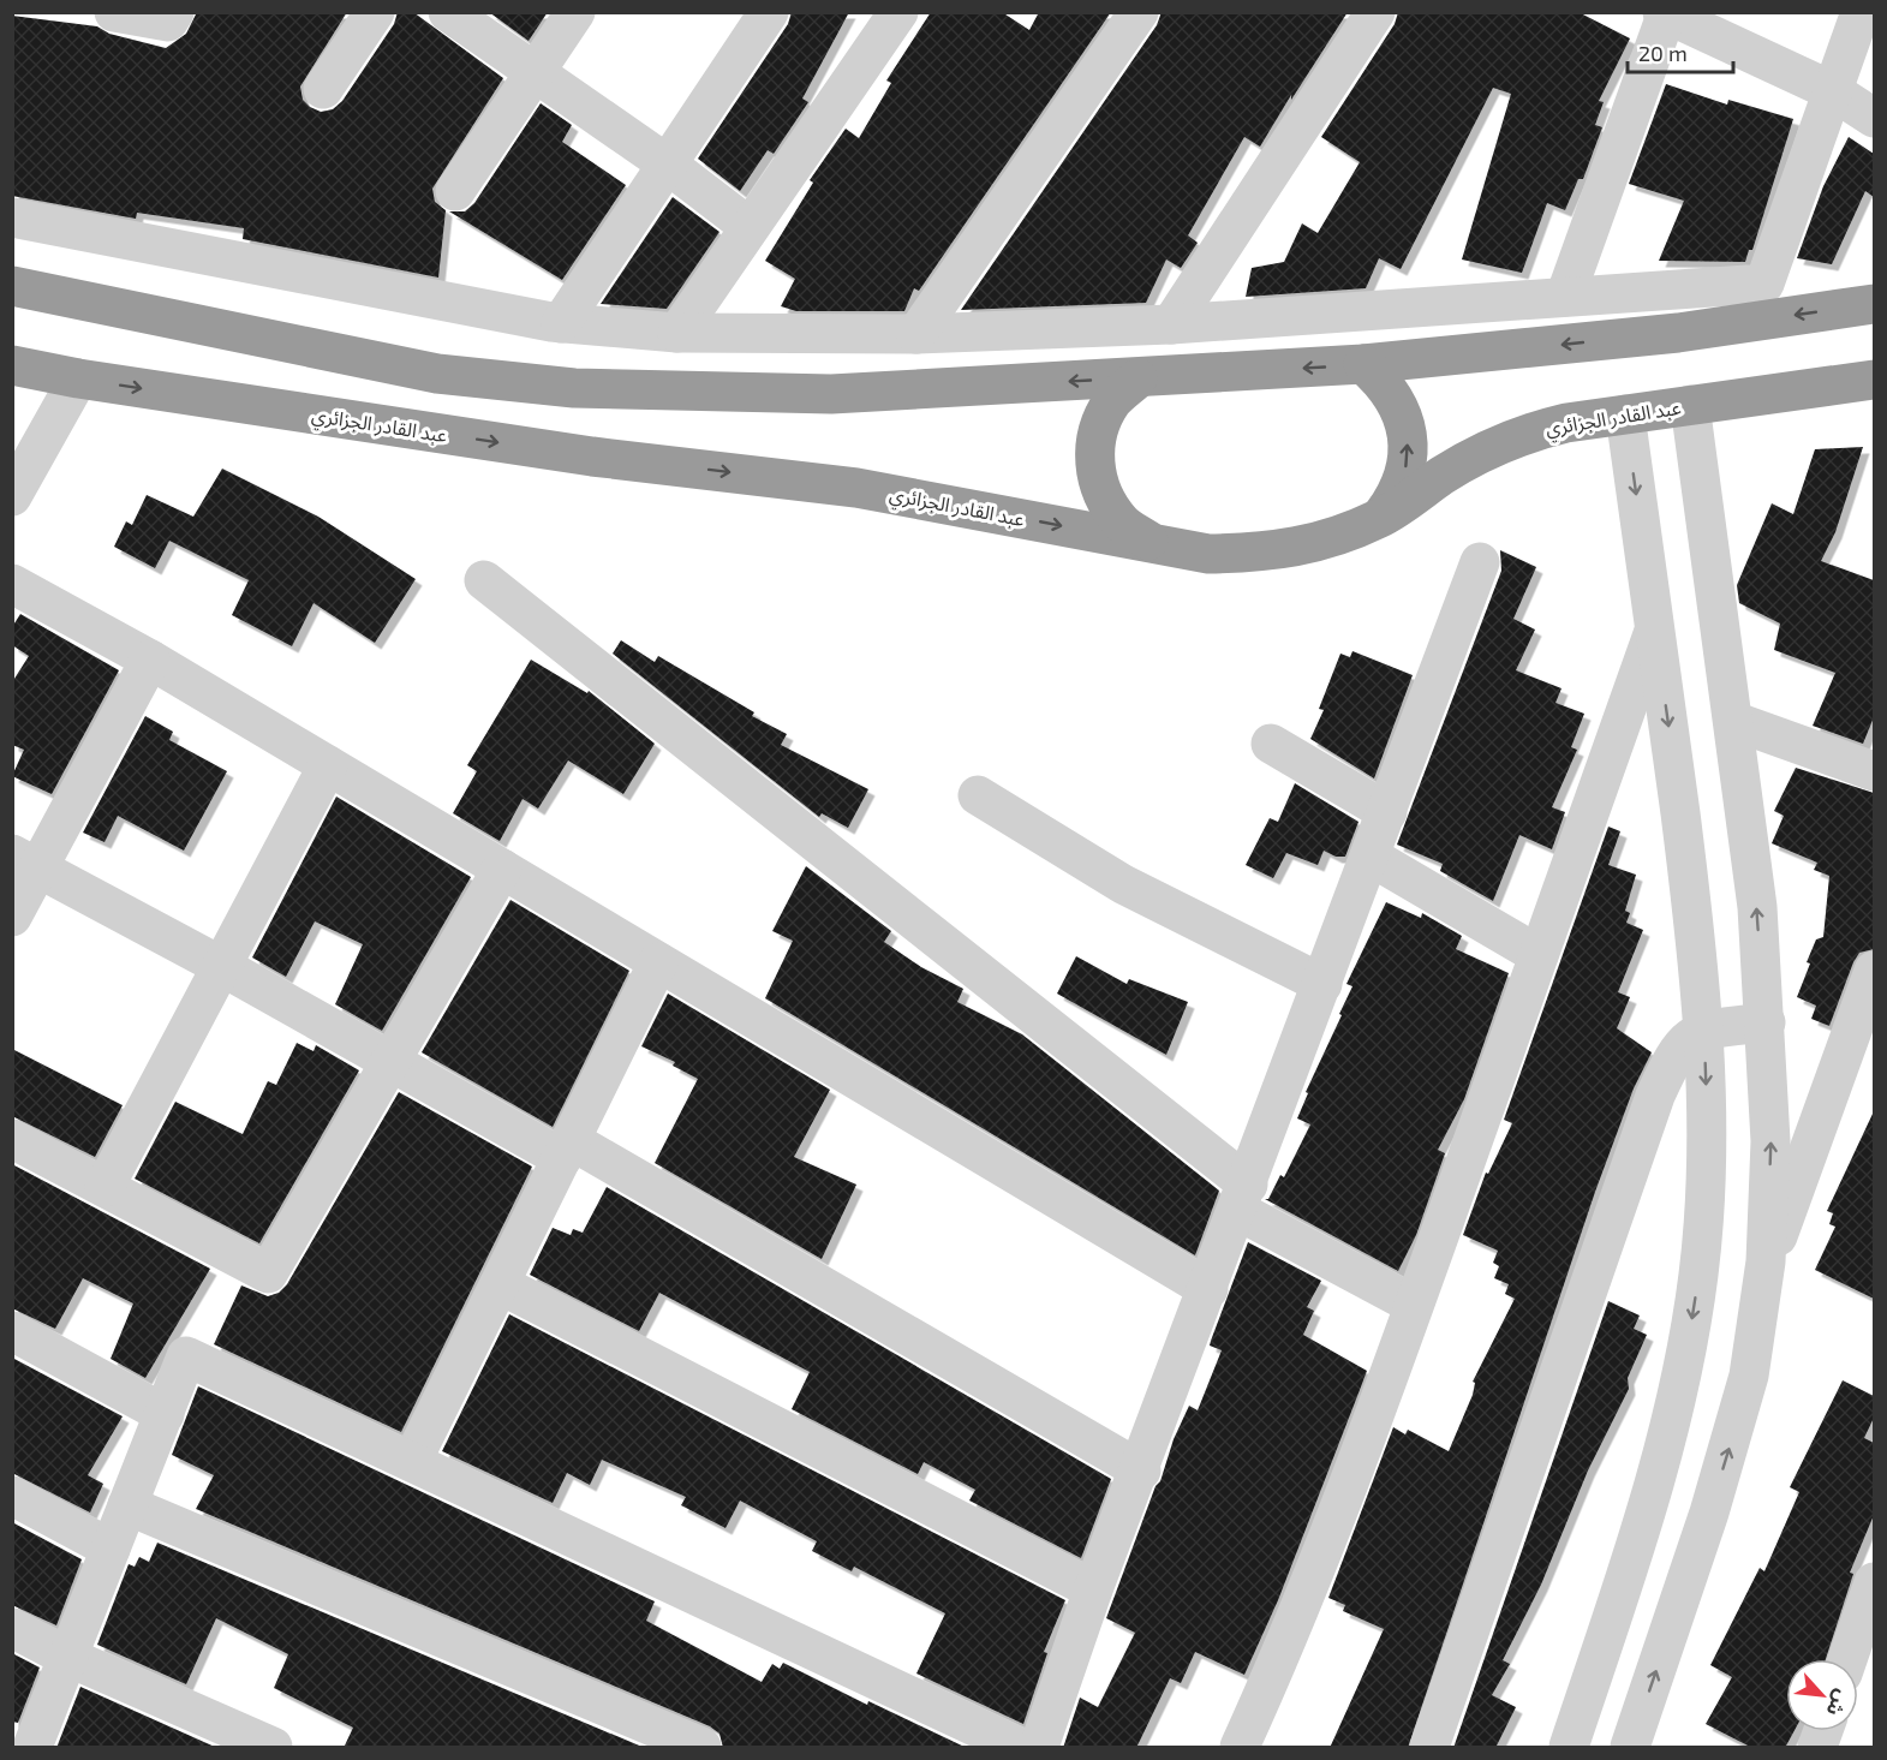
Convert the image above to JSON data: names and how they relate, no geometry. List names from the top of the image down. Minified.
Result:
{"streets":{"highway":["عبد القادر الجزائري"]},"scale_bar":"20 m","north":"bottom right"}
